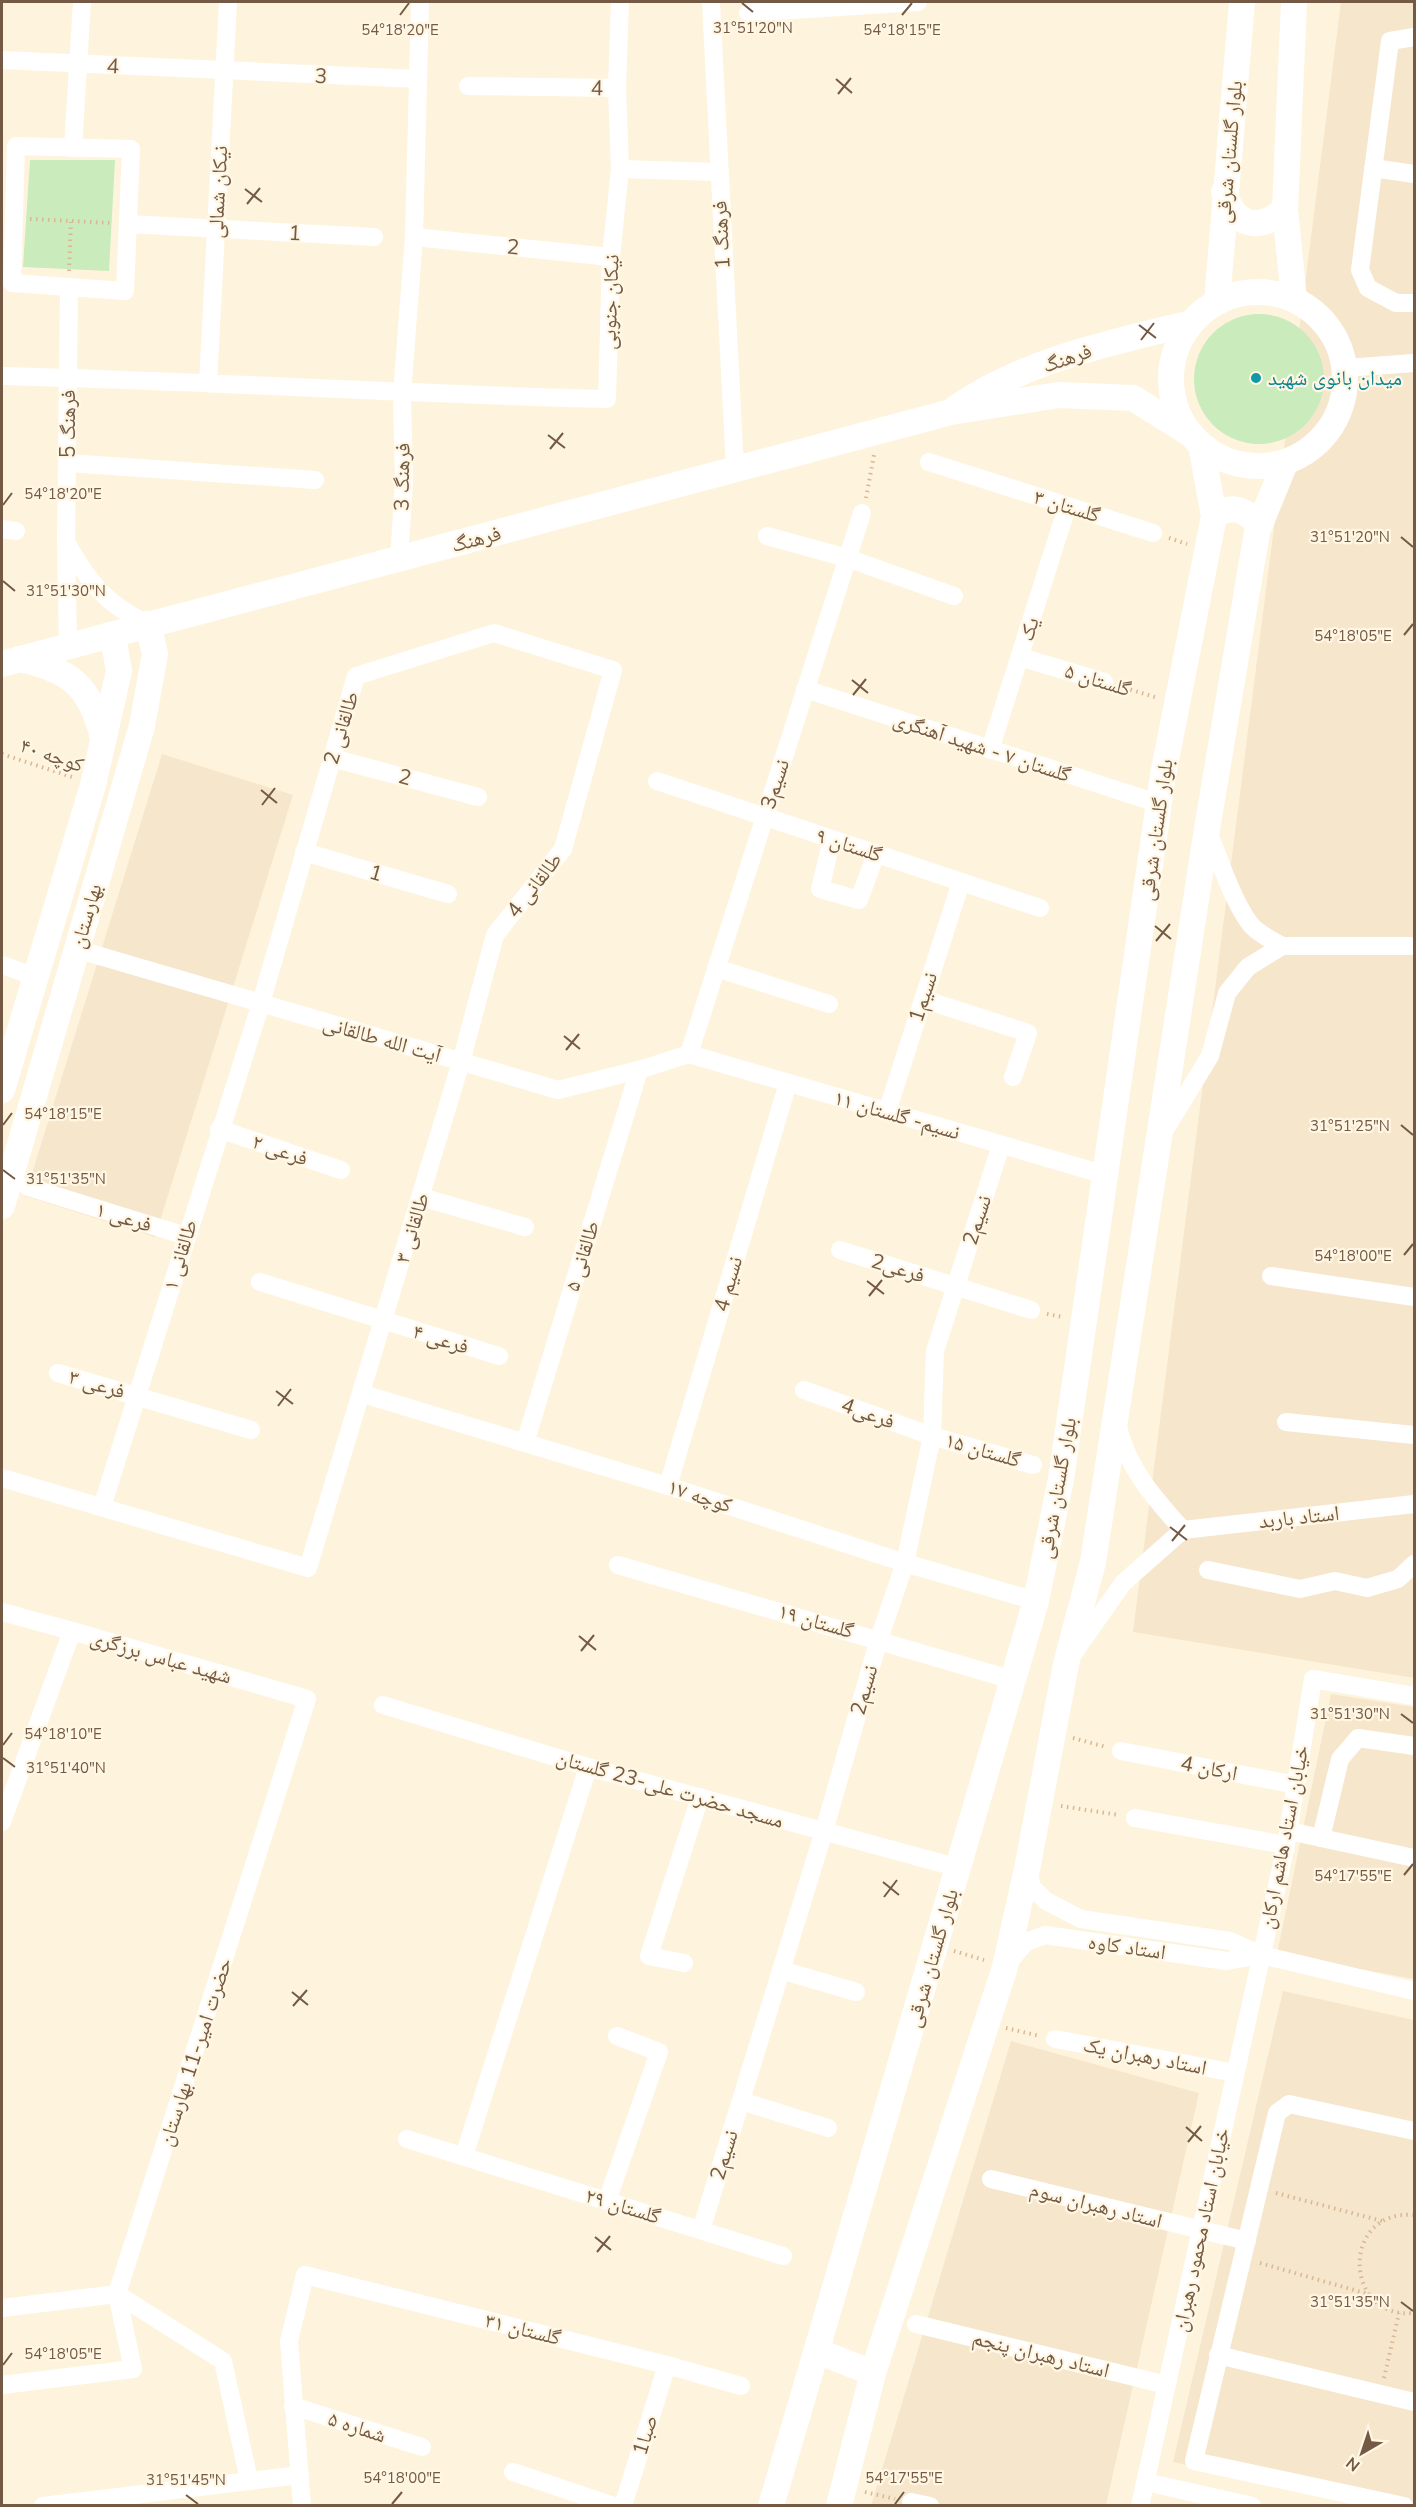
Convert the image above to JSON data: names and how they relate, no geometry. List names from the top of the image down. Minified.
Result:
{"streets":{"main road":["بلوار گلستان شرقی","فرهنگ","بهارستان"],"street":["4","3","نیکان شمالی","1","فرهنگ 1","2","نیکان جنوبی","فرهنگ 5","فرهنگ 3","گلستان ۳","یک","گلستان ۵","طالقانی 2","گلستان ۷ - شهید آهنگری","نسیم3","گلستان ۹","طالقانی 4","نسیم1","آیت الله طالقانی","نسیم- گلستان ۱۱","فرعی ۲","فرعی ۱","نسیم2","طالقانی ۳","طالقانی ۱","طالقانی ۵","فرعی2","نسیم 4","فرعی ۴","فرعی ۳","فرعی4","گلستان ۱۵","کوچه ۱۷","استاد باربد","گلستان ۱۹","شهید عباس برزگری","ارکان 4","مسجد حضرت علی-23 گلستان","خیابان استاد هاشم ارکان","استاد کاوه","حضرت امیر-11 بهارستان","استاد رهبران یک","استاد رهبران سوم","گلستان ۲۹","خیابان استاد محمود رهبران","گلستان ۳۱","استاد رهبران پنجم","شماره ۵","صبا1"],"path":["کوچه ۴۰"]},"crossings":[["4","3"],["4","نیکان شمالی"],["4","نیکان جنوبی"],["3","نیکان شمالی"],["3","فرهنگ 3"],["بلوار گلستان شرقی","فرهنگ"],["بلوار گلستان شرقی","گلستان ۵"],["بلوار گلستان شرقی","گلستان ۷ - شهید آهنگری"],["بلوار گلستان شرقی","نسیم- گلستان ۱۱"],["بلوار گلستان شرقی","کوچه ۱۷"],["بلوار گلستان شرقی","گلستان ۱۹"],["بلوار گلستان شرقی","مسجد حضرت علی-23 گلستان"],["نیکان شمالی","1"],["1","طالقانی 2"],["فرهنگ 1","فرهنگ"],["2","نیکان جنوبی"],["2","فرهنگ 3"],["2","طالقانی 2"],["نیکان جنوبی","فرهنگ 3"],["فرهنگ","فرهنگ 5"],["فرهنگ","فرهنگ 3"],["فرهنگ","بهارستان"],["گلستان ۳","یک"],["یک","گلستان ۵"],["یک","گلستان ۷ - شهید آهنگری"],["طالقانی 2","طالقانی 4"],["طالقانی 2","آیت الله طالقانی"],["طالقانی 2","طالقانی ۱"],["گلستان ۷ - شهید آهنگری","نسیم3"],["کوچه ۴۰","بهارستان"],["نسیم3","گلستان ۹"],["نسیم3","آیت الله طالقانی"],["نسیم3","نسیم- گلستان ۱۱"],["گلستان ۹","نسیم1"],["طالقانی 4","آیت الله طالقانی"],["طالقانی 4","طالقانی ۳"],["بهارستان","آیت الله طالقانی"],["نسیم1","نسیم- گلستان ۱۱"],["آیت الله طالقانی","نسیم- گلستان ۱۱"],["آیت الله طالقانی","طالقانی ۳"],["آیت الله طالقانی","طالقانی ۱"],["آیت الله طالقانی","طالقانی ۵"],["نسیم- گلستان ۱۱","نسیم2"],["نسیم- گلستان ۱۱","نسیم 4"],["فرعی ۲","طالقانی ۱"],["فرعی ۱","طالقانی ۱"],["نسیم2","فرعی2"],["نسیم2","فرعی4"],["نسیم2","گلستان ۱۵"],["نسیم2","کوچه ۱۷"],["نسیم2","گلستان ۱۹"],["نسیم2","مسجد حضرت علی-23 گلستان"],["نسیم2","گلستان ۲۹"],["طالقانی ۳","طالقانی ۱"],["طالقانی ۳","فرعی ۴"],["طالقانی ۳","کوچه ۱۷"],["طالقانی ۱","فرعی ۳"],["طالقانی ۵","کوچه ۱۷"],["نسیم 4","کوچه ۱۷"],["فرعی4","گلستان ۱۵"],["شهید عباس برزگری","حضرت امیر-11 بهارستان"],["ارکان 4","خیابان استاد هاشم ارکان"],["خیابان استاد هاشم ارکان","استاد کاوه"],["خیابان استاد هاشم ارکان","خیابان استاد محمود رهبران"],["استاد کاوه","خیابان استاد محمود رهبران"],["استاد رهبران یک","خیابان استاد محمود رهبران"],["استاد رهبران سوم","خیابان استاد محمود رهبران"],["خیابان استاد محمود رهبران","استاد رهبران پنجم"],["گلستان ۳۱","شماره ۵"],["گلستان ۳۱","صبا1"]],"places":["میدان بانوی شهید"],"north":"bottom left","coordinates":["31°51'20\"N","54°18'20\"E","54°18'15\"E","31°51'30\"N","54°18'05\"E","31°51'25\"N","31°51'35\"N","54°18'00\"E","54°18'10\"E","31°51'40\"N","54°17'55\"E","31°51'45\"N"]}
